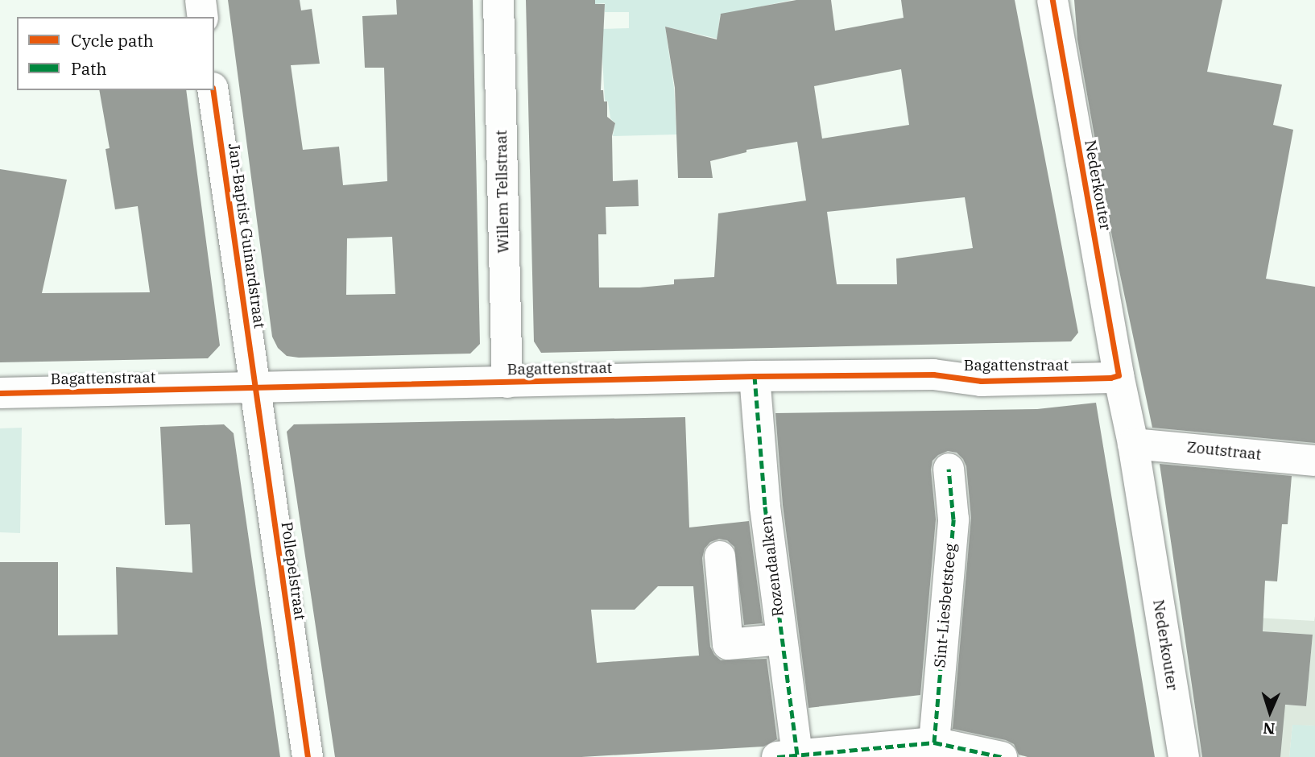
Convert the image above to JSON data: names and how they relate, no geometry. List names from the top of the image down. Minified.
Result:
{"streets":{"street":["Nederkouter","Willem Tellstraat","Jan-Baptist Guinardstraat","Bagattenstraat","Zoutstraat","Rozendaalken","Pollepelstraat","Sint-Liesbetsteeg"]},"crossings":[["Nederkouter","Bagattenstraat"],["Nederkouter","Zoutstraat"],["Willem Tellstraat","Bagattenstraat"],["Jan-Baptist Guinardstraat","Bagattenstraat"],["Jan-Baptist Guinardstraat","Pollepelstraat"],["Bagattenstraat","Rozendaalken"],["Bagattenstraat","Pollepelstraat"]],"legend":["Cycle path","Path"],"north":"bottom"}
